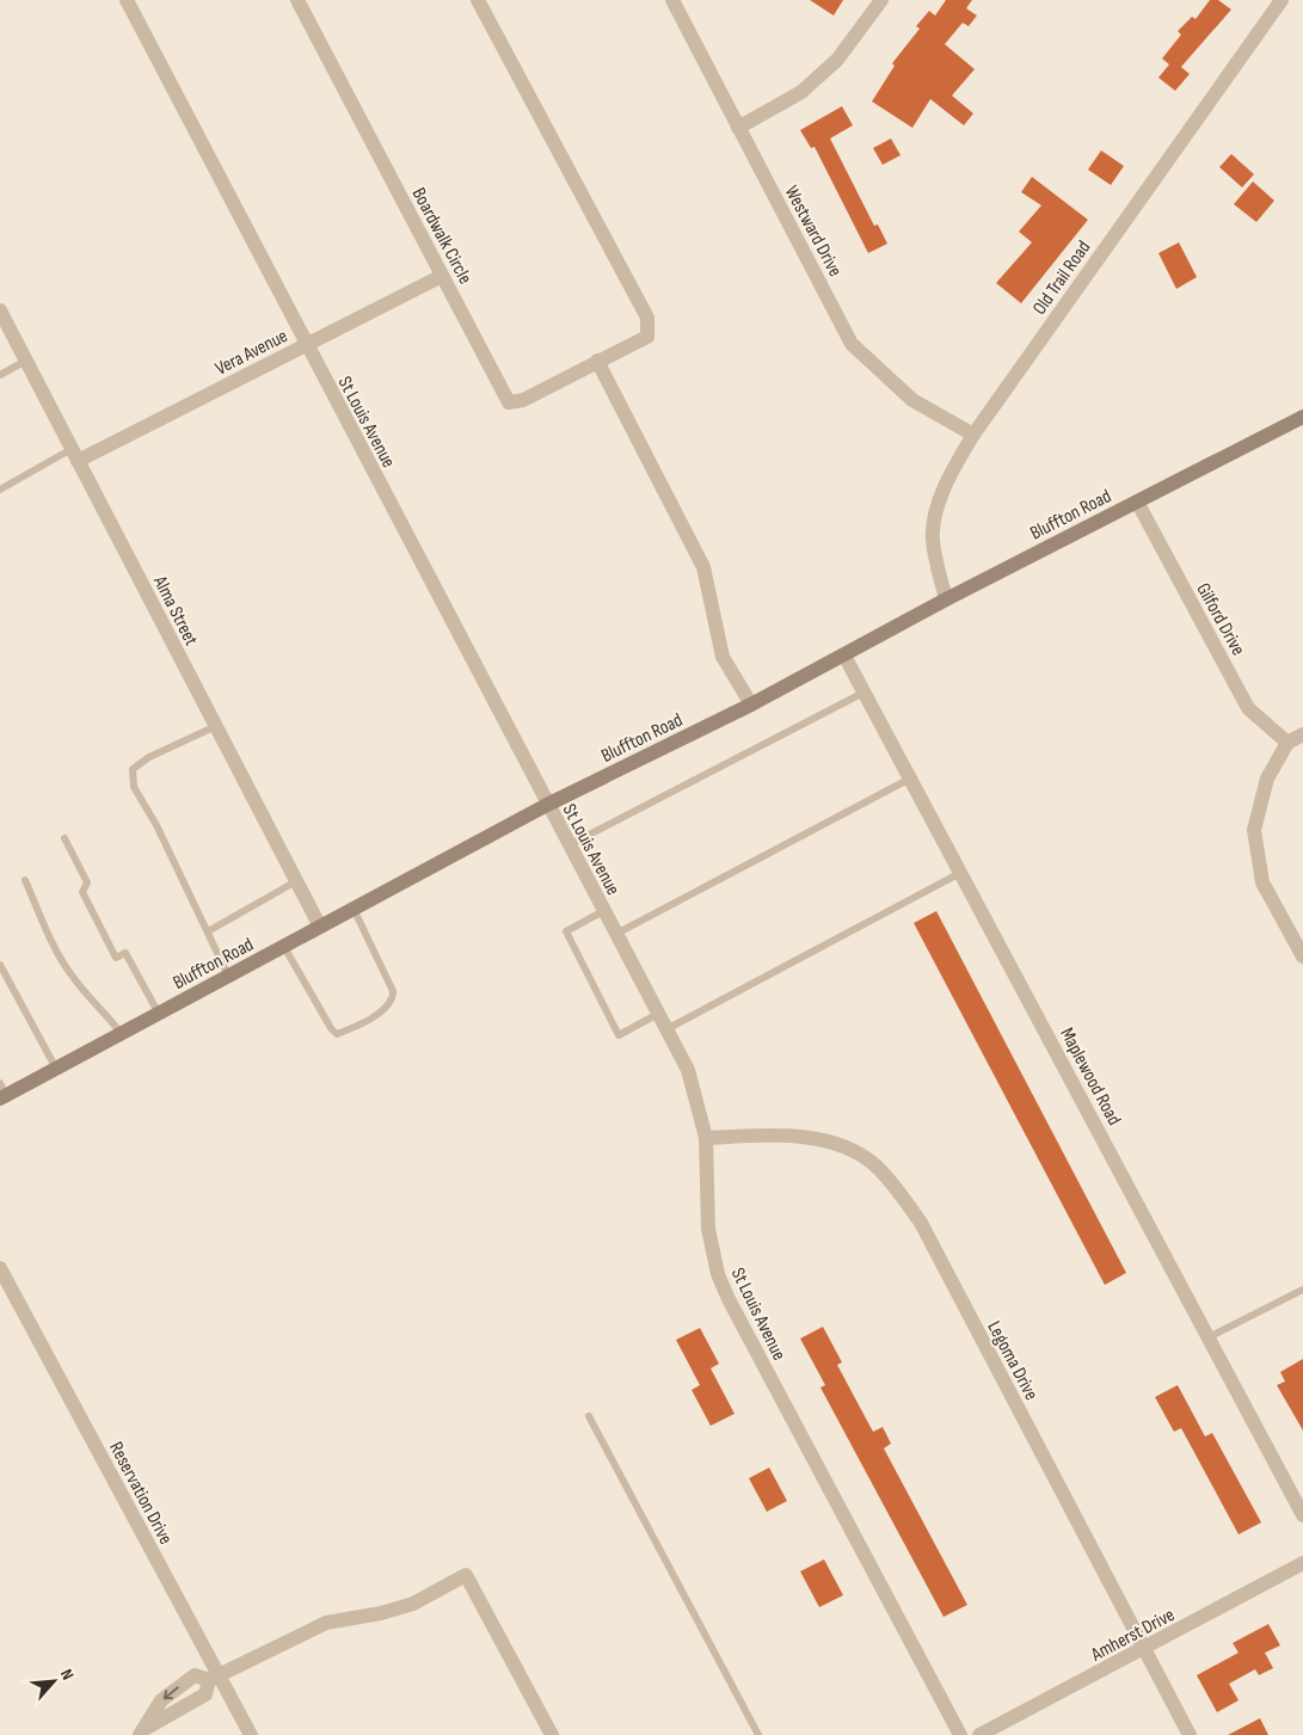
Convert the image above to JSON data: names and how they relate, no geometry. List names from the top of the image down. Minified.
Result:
{"streets":{"main road":["Bluffton Road"],"street":["Westward Drive","Boardwalk Circle","Old Trail Road","Vera Avenue","St Louis Avenue","Alma Street","Gilford Drive","Maplewood Road","Legoma Drive","Reservation Drive","Amherst Drive"]},"crossings":[["Westward Drive","Old Trail Road"],["Boardwalk Circle","Vera Avenue"],["Old Trail Road","Bluffton Road"],["Vera Avenue","St Louis Avenue"],["Vera Avenue","Alma Street"],["St Louis Avenue","Bluffton Road"],["St Louis Avenue","Legoma Drive"],["Bluffton Road","Alma Street"],["Bluffton Road","Gilford Drive"],["Bluffton Road","Maplewood Road"],["Legoma Drive","Amherst Drive"]],"north":"top right"}
